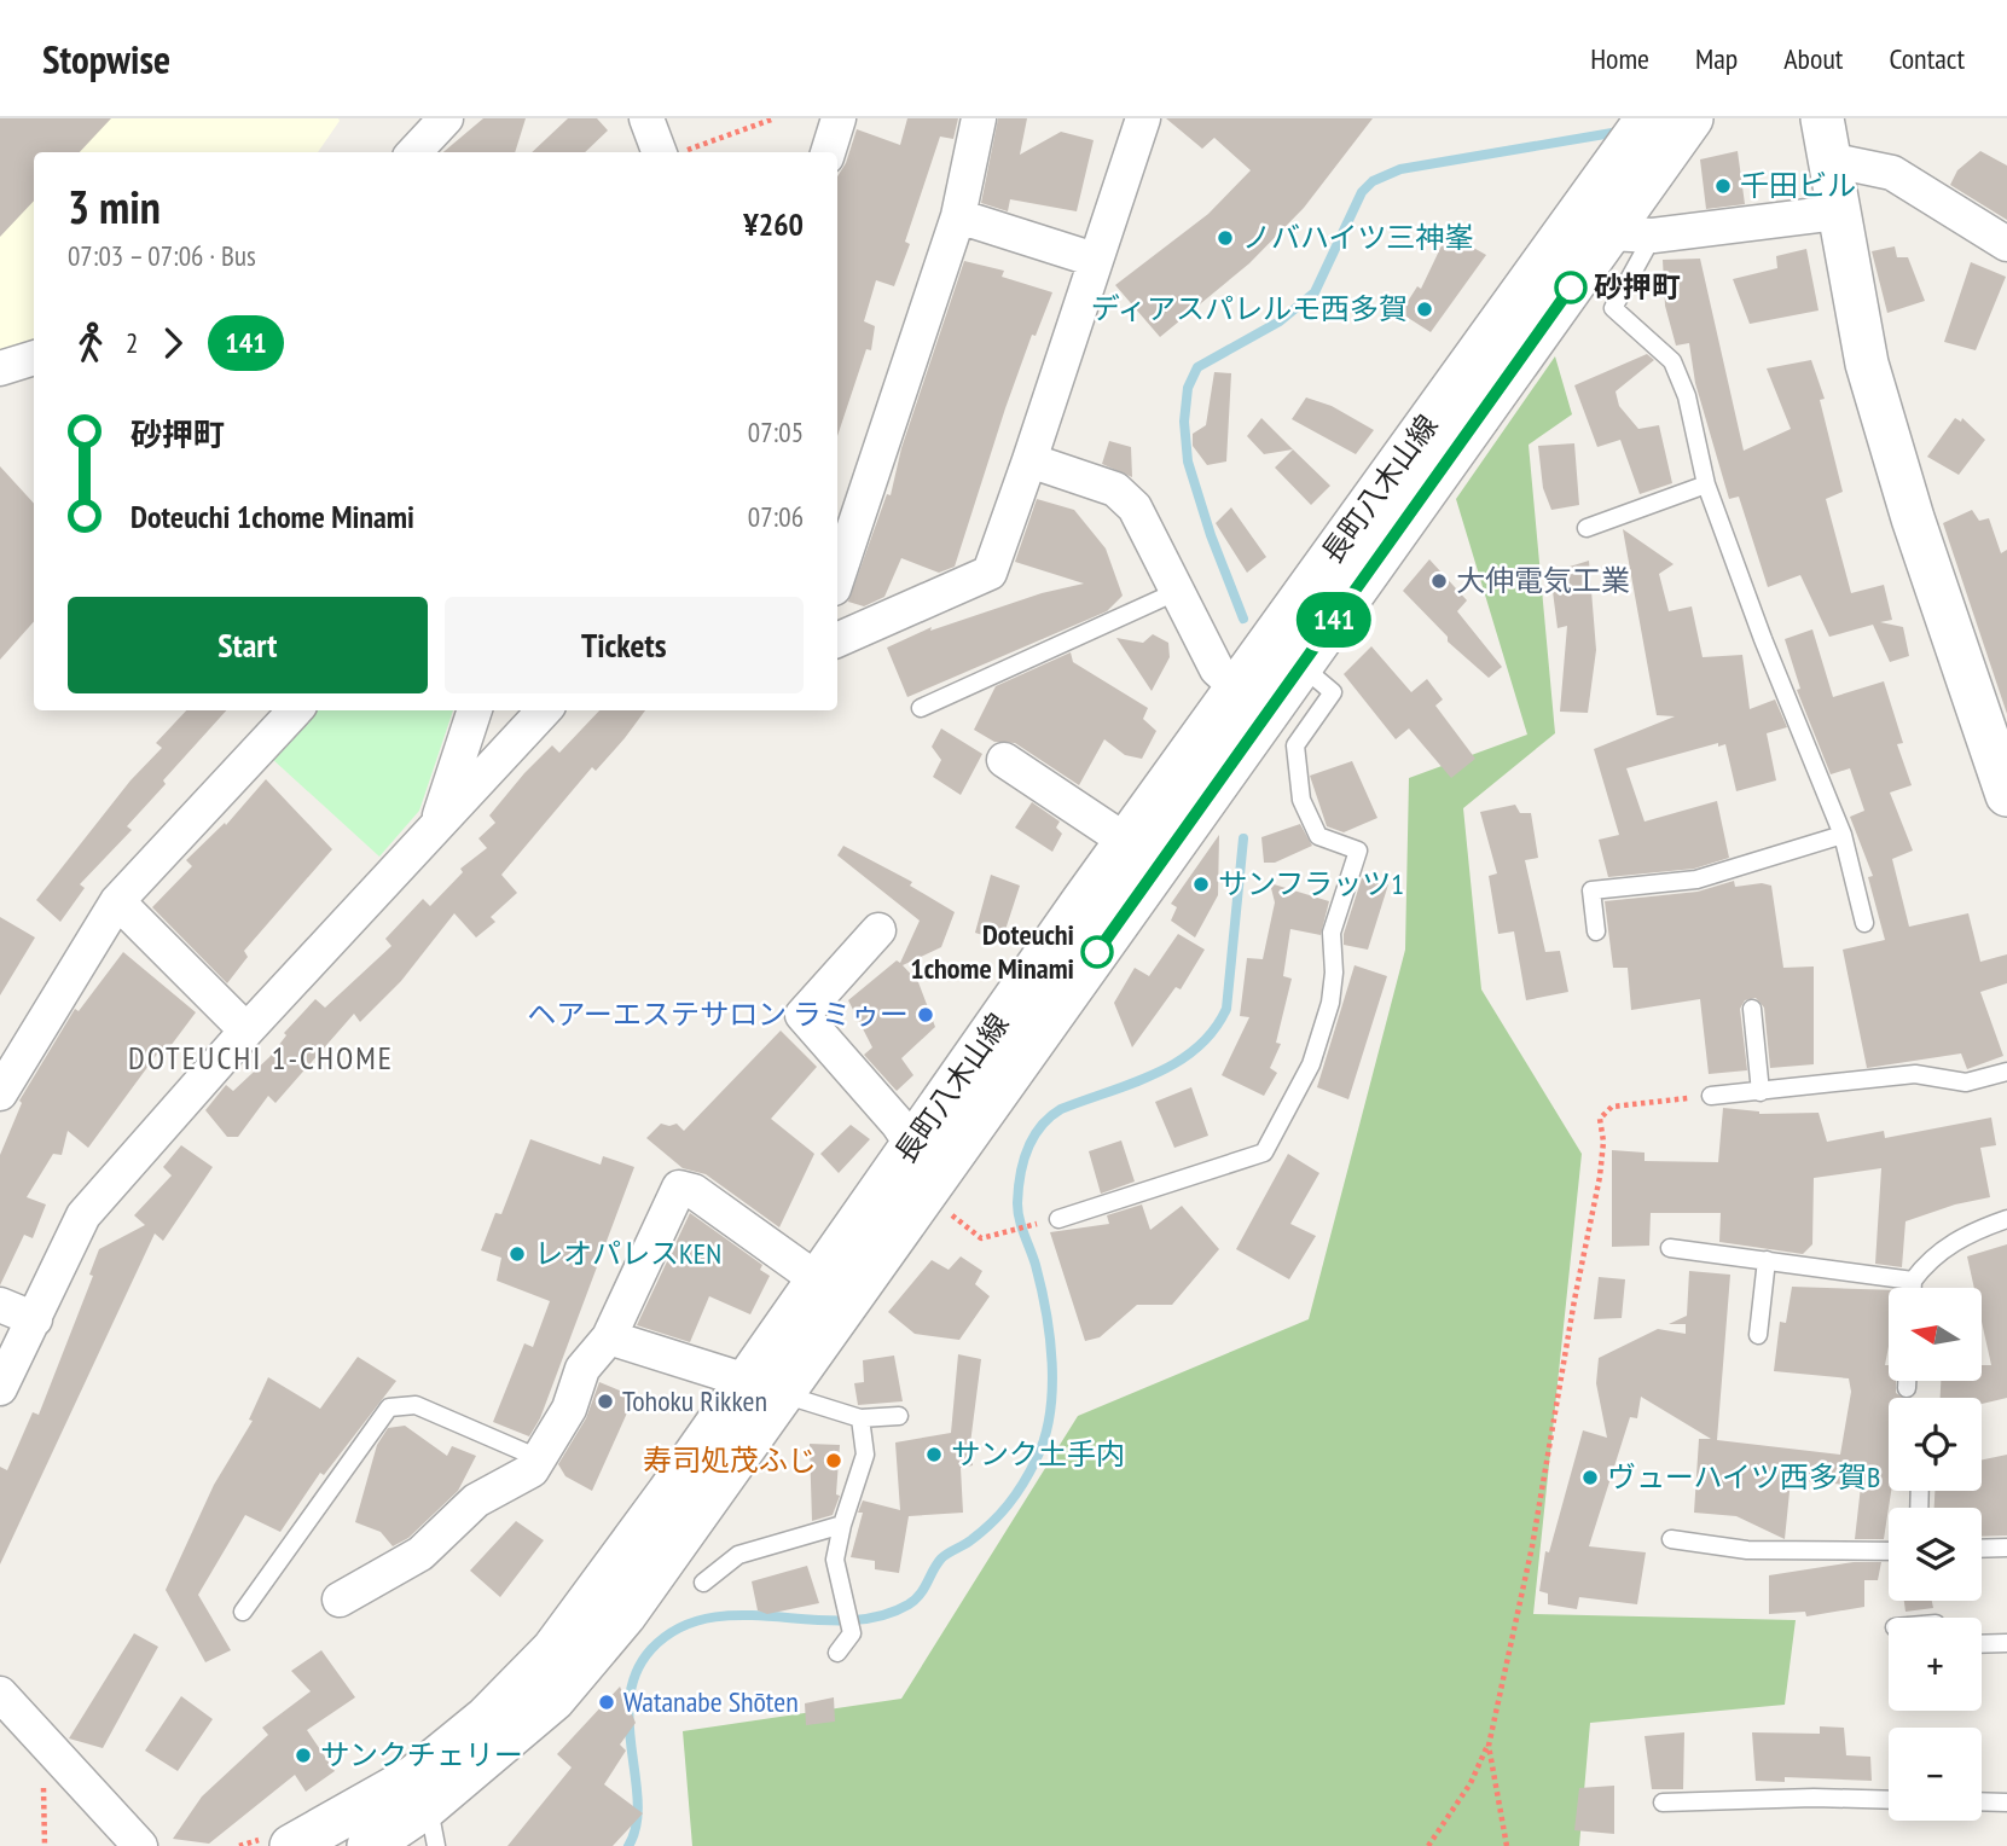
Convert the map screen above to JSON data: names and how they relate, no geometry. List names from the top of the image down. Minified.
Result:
{"streets":{"street":["長町八木山線"]},"districts":["DOTEUCHI 1-CHOME"],"places":["千田ビル","ノバハイツ三神峯","砂押町","ディアスパレルモ西多賀","大伸電気工業","サンフラッツ1","Doteuchi 1chome Minami","ヘアーエステサロン ラミゥー","レオパレスKEN","Tohoku Rikken","サンク土手内","寿司処茂ふじ","ヴューハイツ西多賀B","Watanabe Shōten","サンクチェリー"],"lines":["bus line 141"],"north":"left","page":{"header":"Stopwise","nav":["Home","Map","About","Contact"],"on_map":"141","heading":["3 min","07:03 – 07:06 · Bus","¥260"],"legs":["2","141"],"list":[{"name":"砂押町","value":"07:05"},{"name":"Doteuchi 1chome Minami","value":"07:06"}],"buttons":["Start","Tickets"],"map_buttons":["+","−"]}}
